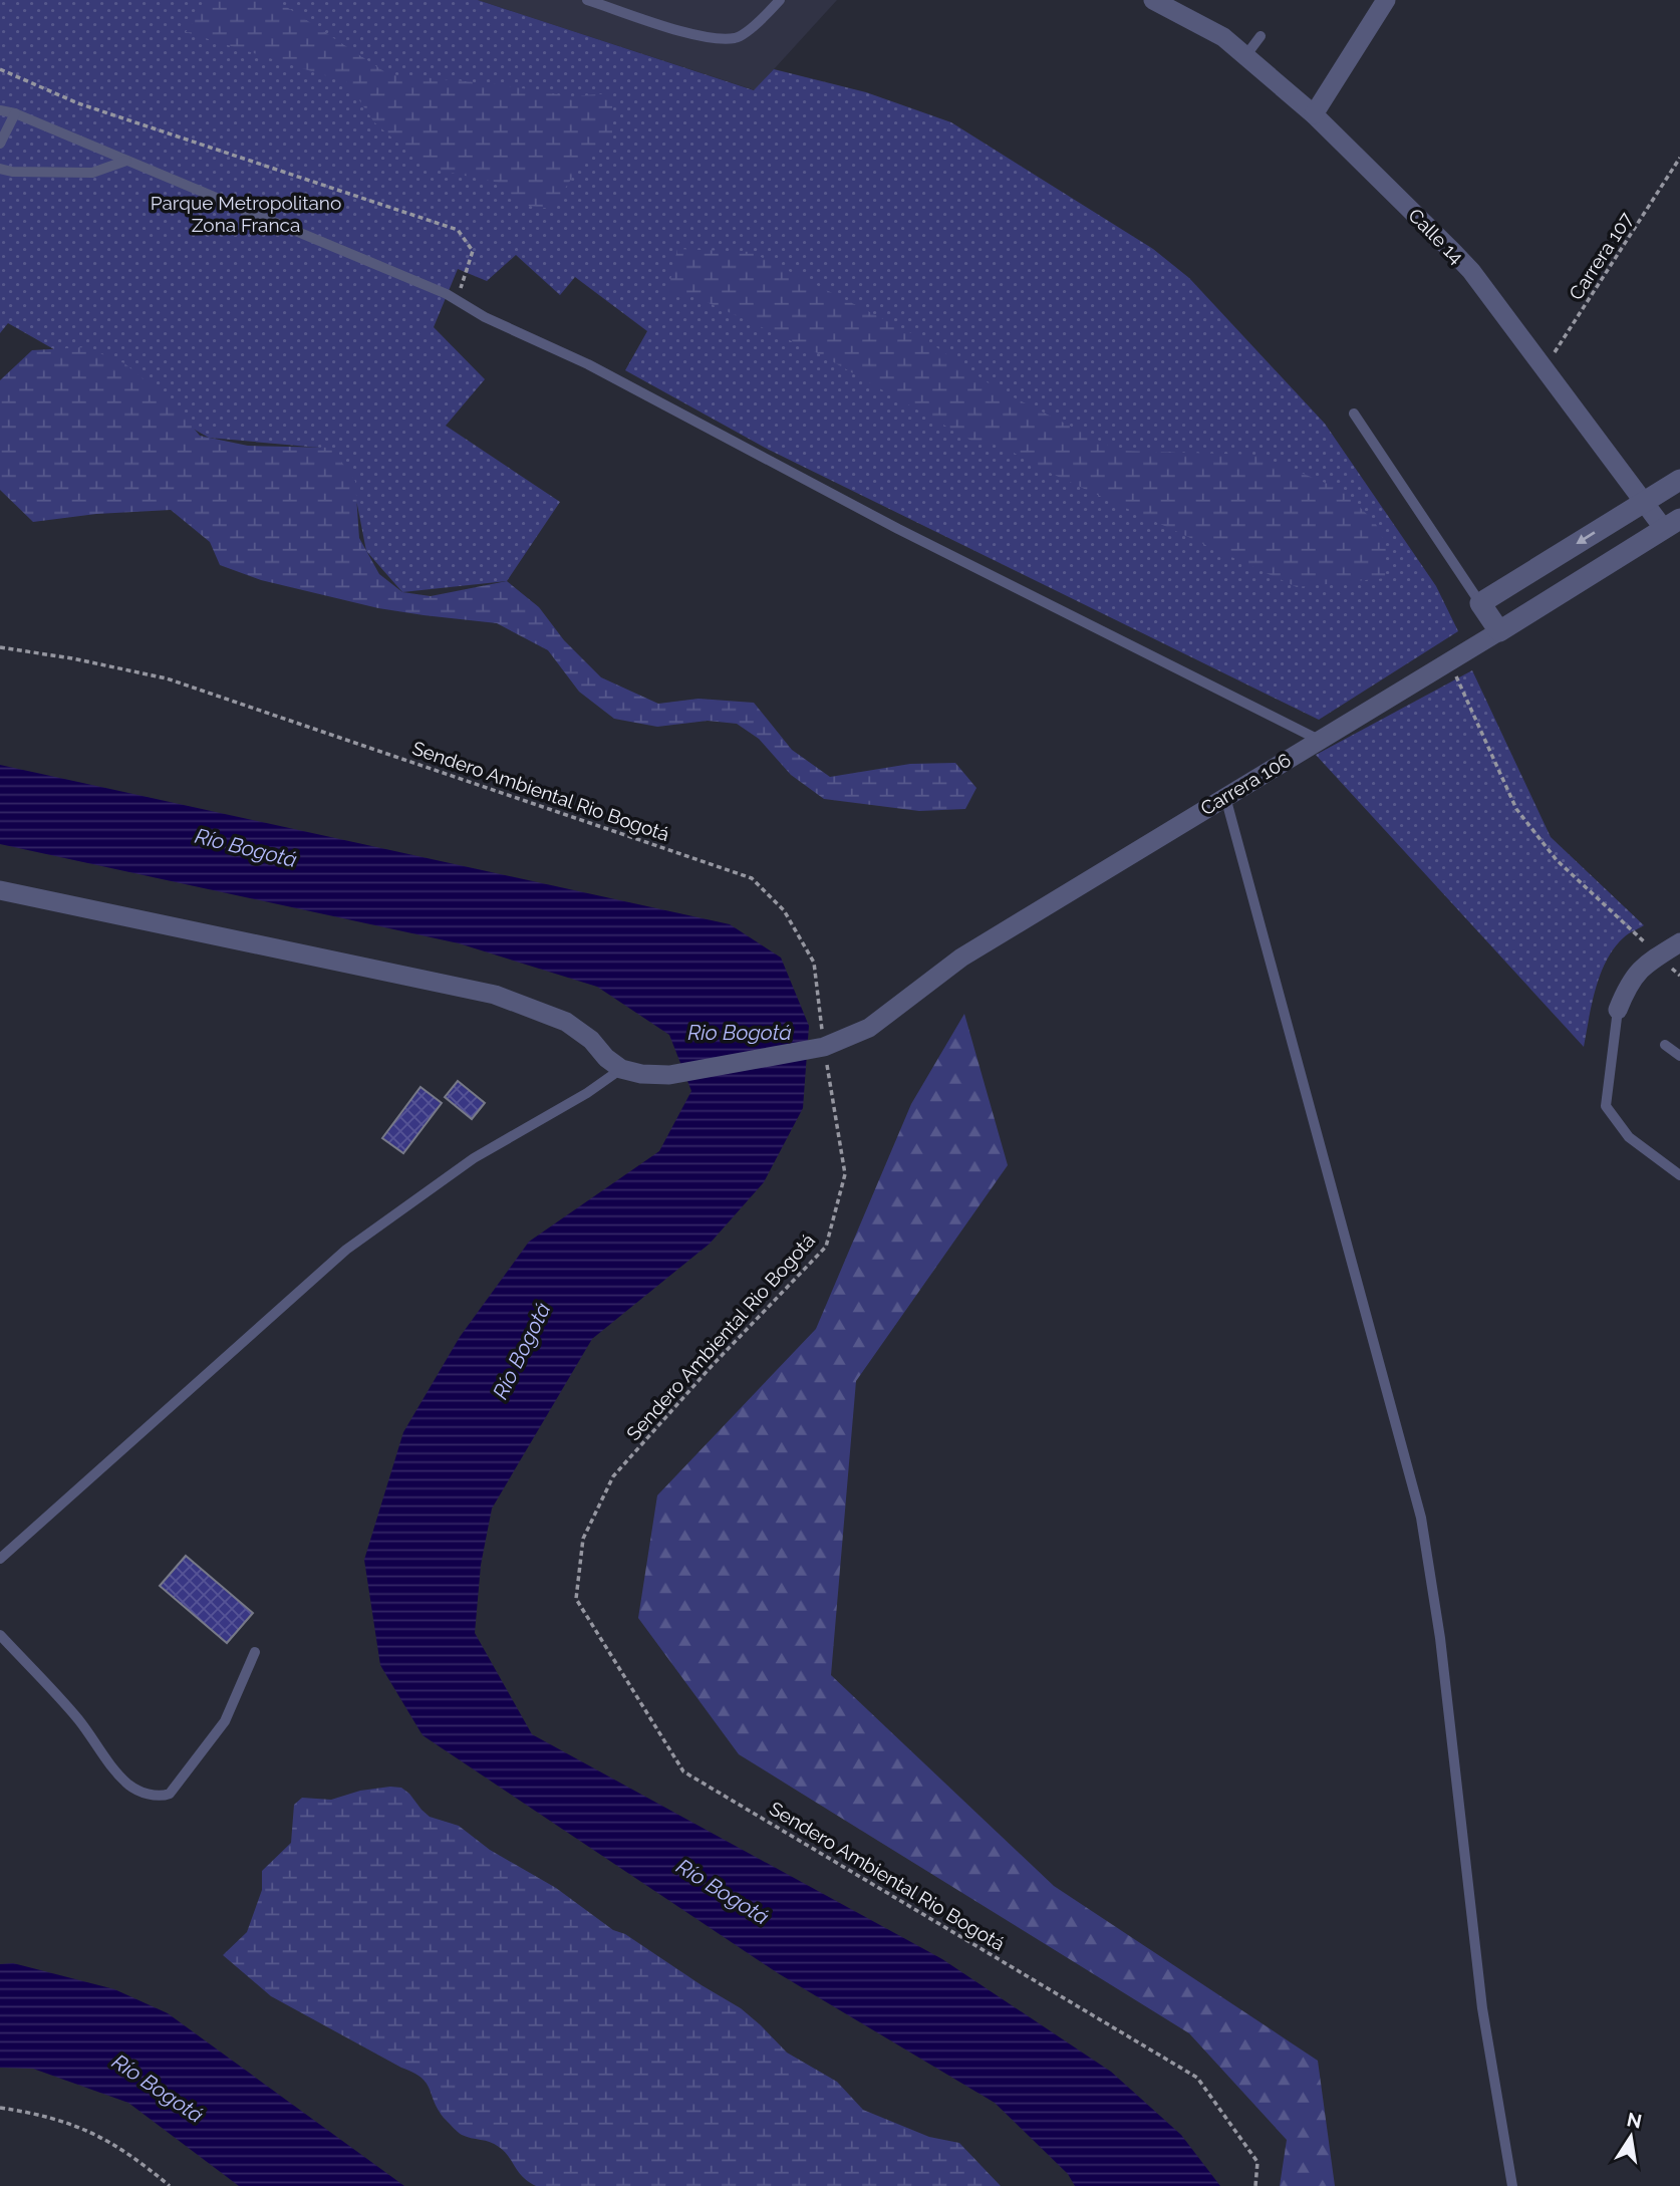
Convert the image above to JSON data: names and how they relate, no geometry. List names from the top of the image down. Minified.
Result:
{"streets":{"street":["Calle 14","Carrera 106"],"path":["Carrera 107","Sendero Ambiental Rio Bogotá"]},"crossings":[["Calle 14","Carrera 107"],["Calle 14","Carrera 106"],["Carrera 106","Sendero Ambiental Rio Bogotá"]],"water":["Río Bogotá","Rio Bogotá"],"parks":["Parque Metropolitano Zona Franca"],"north":"top"}
